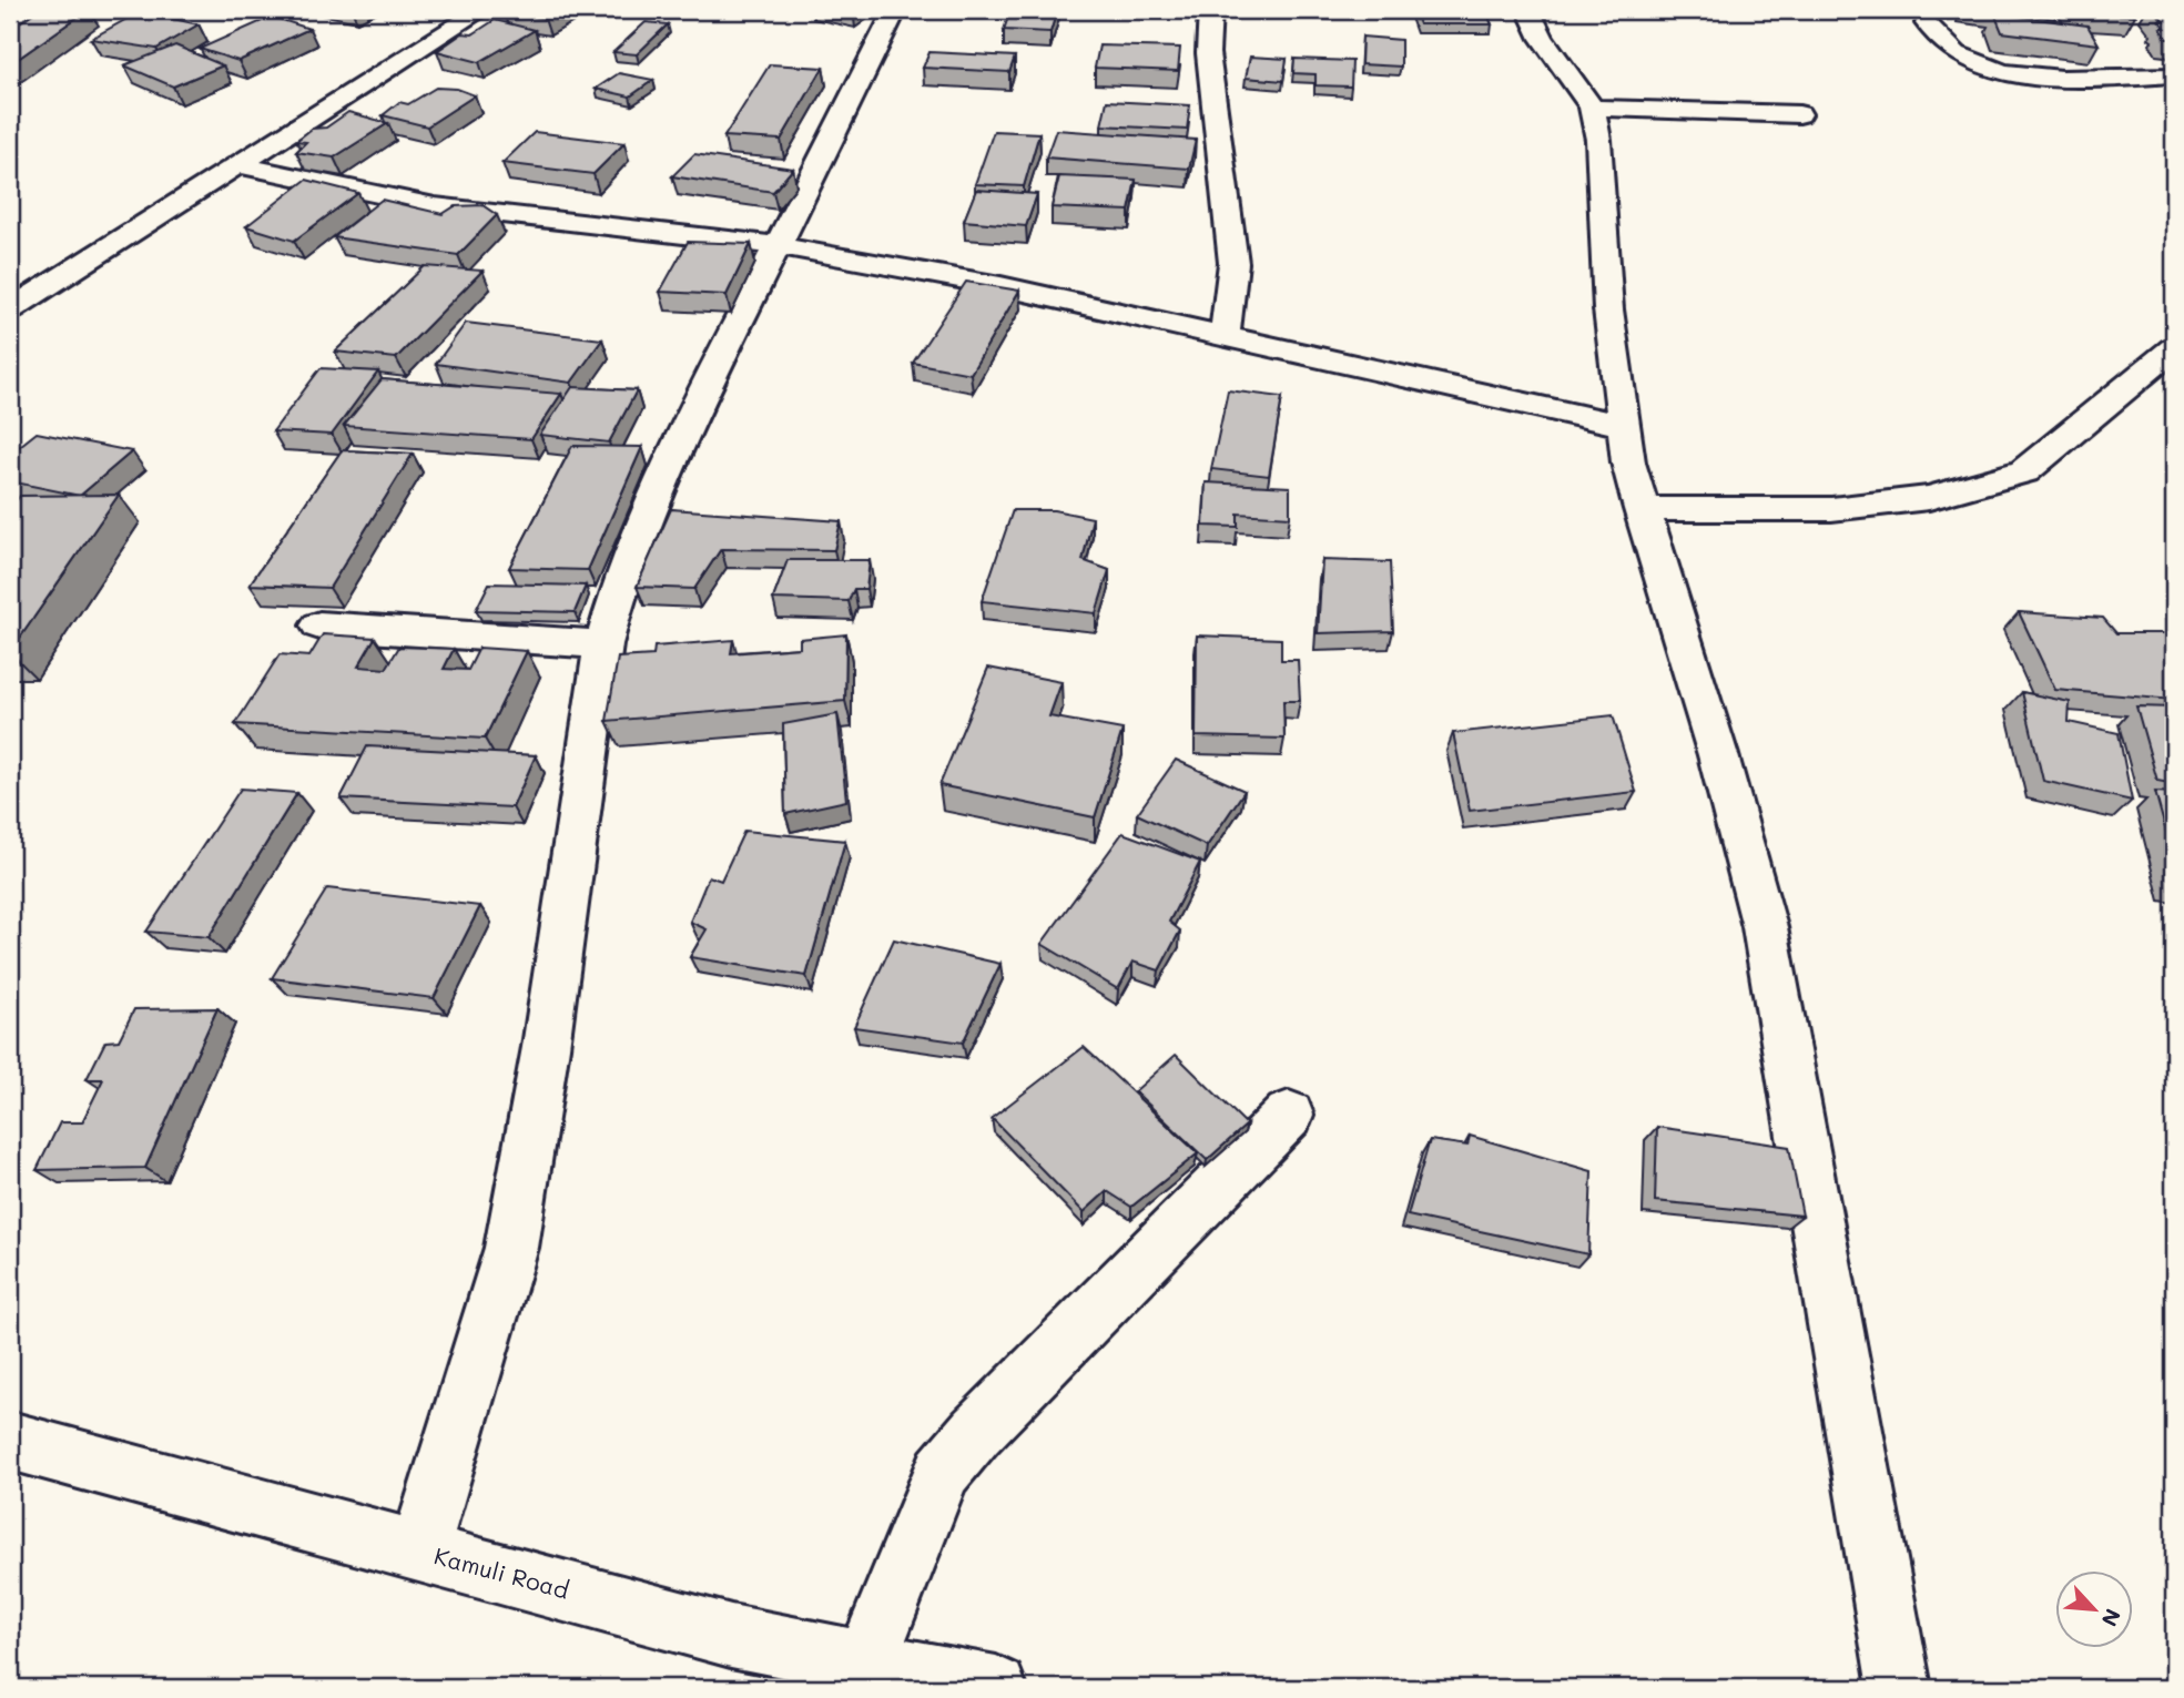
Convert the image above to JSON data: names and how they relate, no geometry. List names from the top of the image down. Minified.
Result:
{"streets":{"street":["Kamuli Road"]},"north":"bottom right"}
